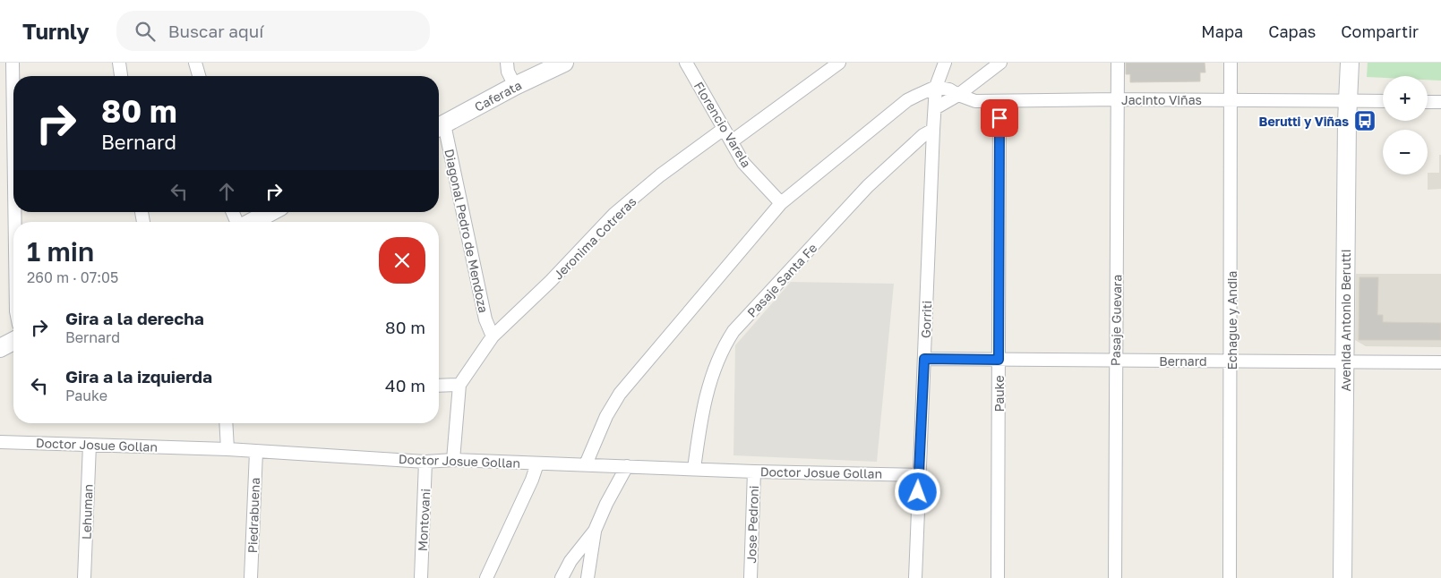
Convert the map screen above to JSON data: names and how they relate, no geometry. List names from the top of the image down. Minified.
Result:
{"streets":{"street":["Caferata","Jacinto Viñas","Florencio Varela","Diagonal Pedro de Mendoza","Jeronima Cotreras","Pasaje Santa Fe","Gorriti","Pasaje Guevara","Echague y Andia","Avenida Antonio Berutti","Bernard","Pauke","Doctor Josue Gollan","Lehuman","Piedrabuena","Montovani","Jose Pedroni"]},"crossings":[["Caferata","Diagonal Pedro de Mendoza"],["Jacinto Viñas","Gorriti"],["Jacinto Viñas","Pasaje Guevara"],["Jacinto Viñas","Echague y Andia"],["Jacinto Viñas","Avenida Antonio Berutti"],["Jacinto Viñas","Pauke"],["Florencio Varela","Jeronima Cotreras"],["Diagonal Pedro de Mendoza","Jeronima Cotreras"],["Pasaje Santa Fe","Gorriti"],["Pasaje Santa Fe","Doctor Josue Gollan"],["Gorriti","Bernard"],["Gorriti","Doctor Josue Gollan"],["Pasaje Guevara","Bernard"],["Echague y Andia","Bernard"],["Avenida Antonio Berutti","Bernard"],["Bernard","Pauke"],["Doctor Josue Gollan","Lehuman"],["Doctor Josue Gollan","Piedrabuena"],["Doctor Josue Gollan","Montovani"],["Doctor Josue Gollan","Jose Pedroni"]],"places":{"bus stop":["Berutti y Viñas"]},"page":{"header":"Turnly","search":"Buscar aquí","nav":["Mapa","Capas","Compartir"],"map_buttons":["+","−"],"turn":["80 m","Bernard"],"heading":["1 min","260 m · 07:05"],"list":[{"name":"Gira a la derecha","note":"Bernard","value":"80 m"},{"name":"Gira a la izquierda","note":"Pauke","value":"40 m"}]}}
